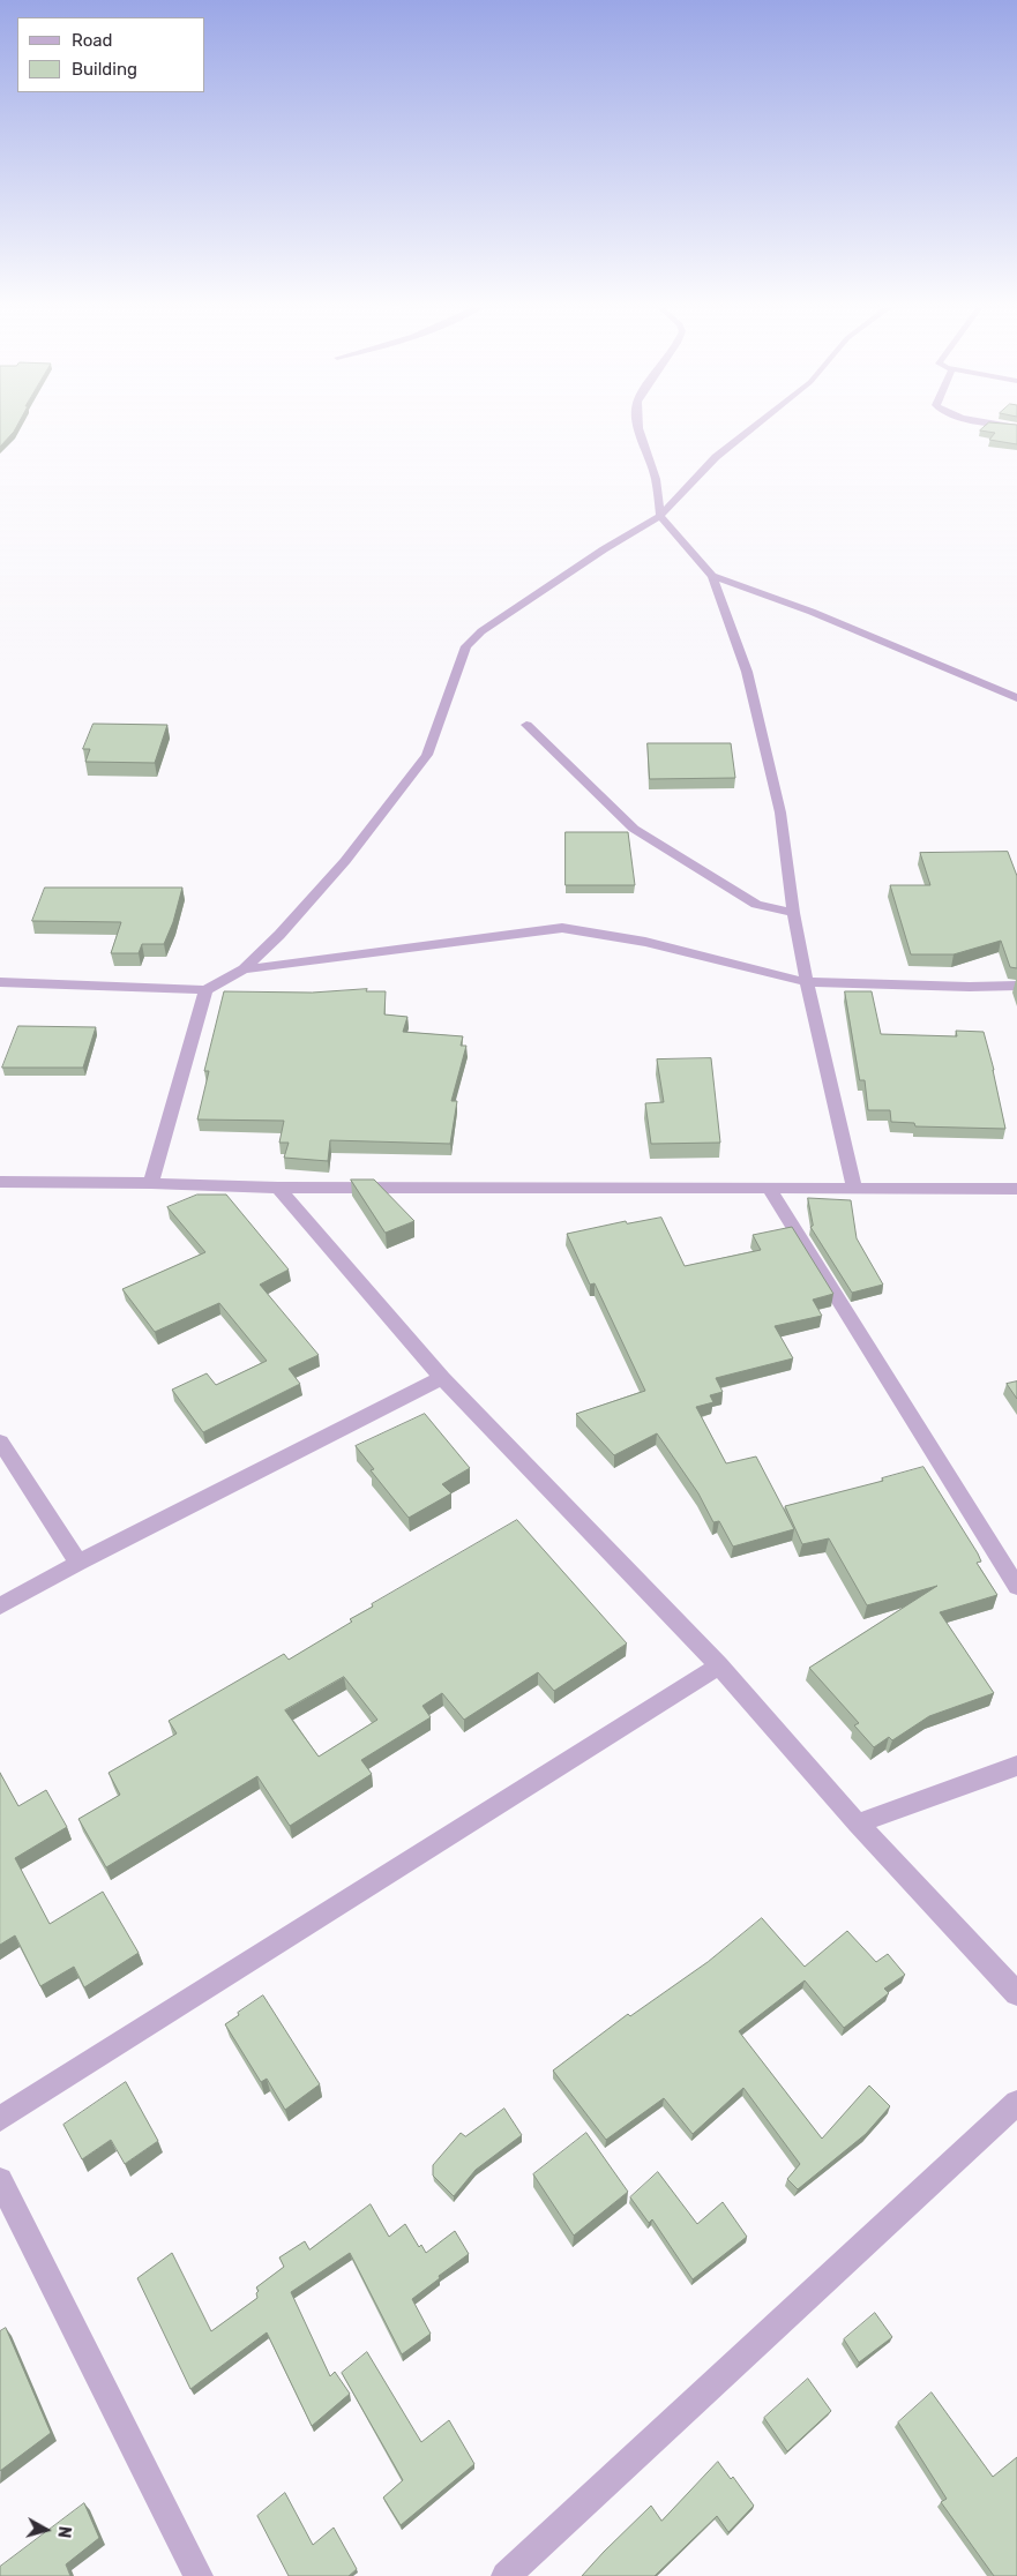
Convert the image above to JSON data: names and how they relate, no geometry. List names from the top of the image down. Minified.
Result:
{"legend":["Road","Building"],"north":"right"}
